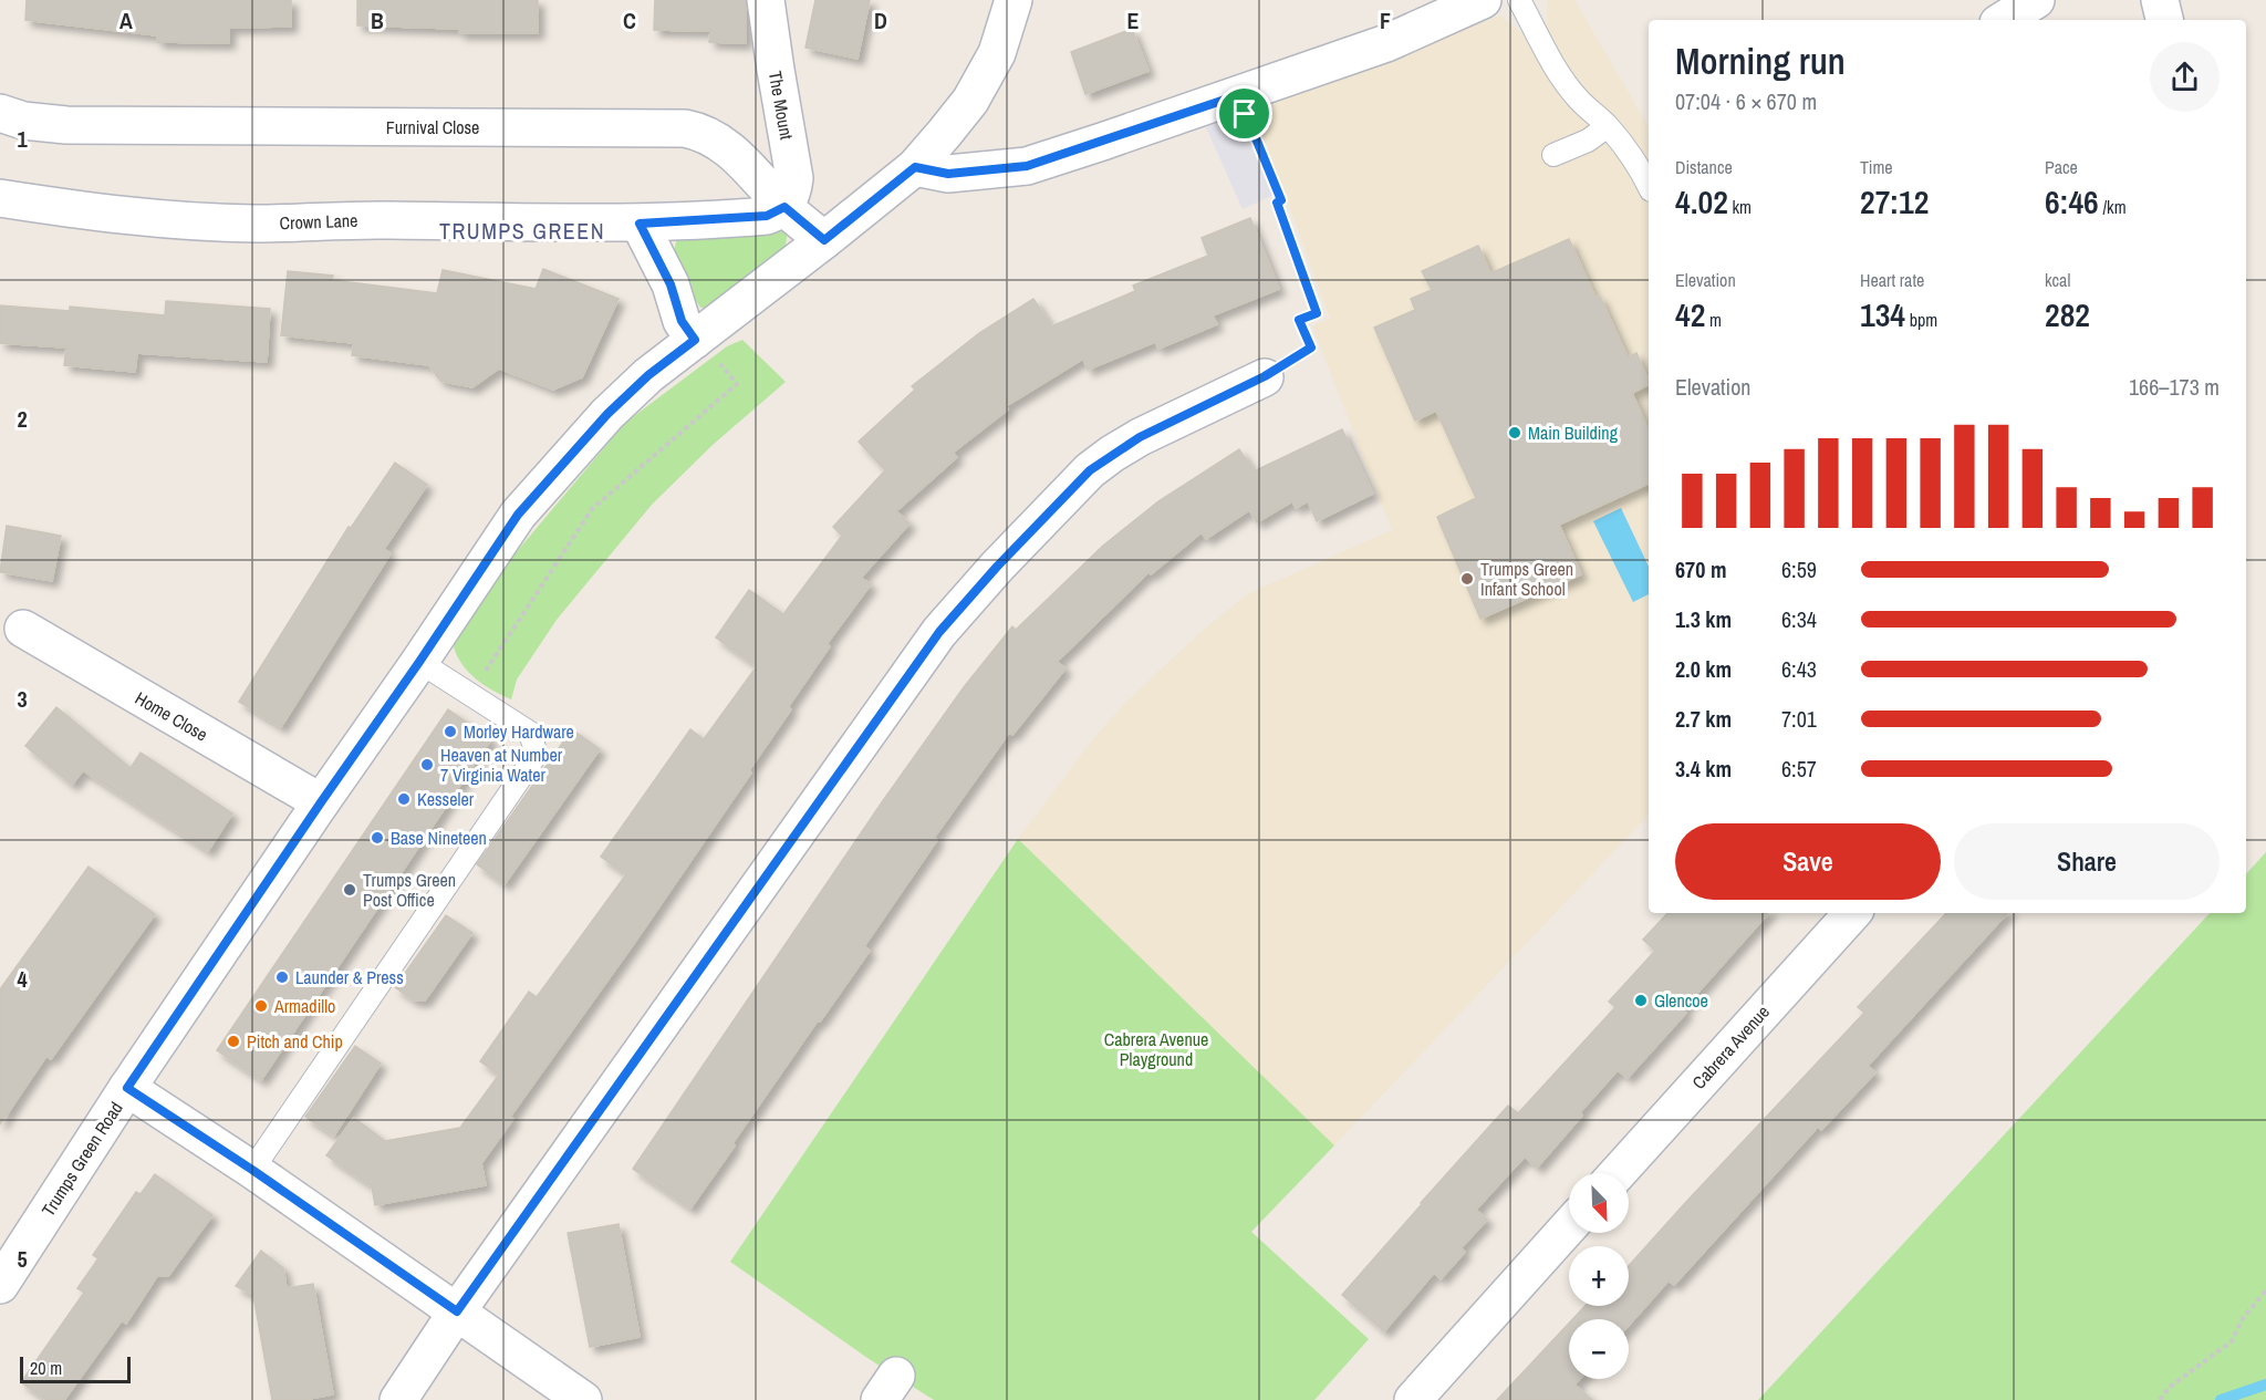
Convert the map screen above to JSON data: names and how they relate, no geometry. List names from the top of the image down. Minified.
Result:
{"streets":{"street":["The Mount","Furnival Close","Crown Lane","Home Close","Cabrera Avenue","Trumps Green Road"]},"crossings":[["The Mount","Furnival Close"],["The Mount","Crown Lane"],["Furnival Close","Crown Lane"],["Furnival Close","Trumps Green Road"],["Home Close","Trumps Green Road"]],"districts":["TRUMPS GREEN"],"parks":["Cabrera Avenue Playground"],"places":["Main Building","Trumps Green Infant School","Morley Hardware","Heaven at Number 7 Virginia Water","Kesseler","Base Nineteen","Trumps Green Post Office","Launder & Press","Glencoe","Armadillo","Pitch and Chip"],"scale_bar":"20 m","north":"bottom right","page":{"heading":["Morning run","07:04 · 6 × 670 m"],"stats":[["Distance","4.02 km"],["Time","27:12"],["Pace","6:46 /km"],["Elevation","42 m"],["Heart rate","134 bpm"],["kcal","282"]],"chart":["Elevation","166–173 m"],"list":[{"name":"670 m","note":"6:59"},{"name":"1.3 km","note":"6:34"},{"name":"2.0 km","note":"6:43"},{"name":"2.7 km","note":"7:01"},{"name":"3.4 km","note":"6:57"}],"buttons":["Save","Share"],"map_buttons":["+","−"],"scale":"20 m"},"grid":{"columns":["A","B","C","D","E","F"],"rows":["1","2","3","4","5"]}}
